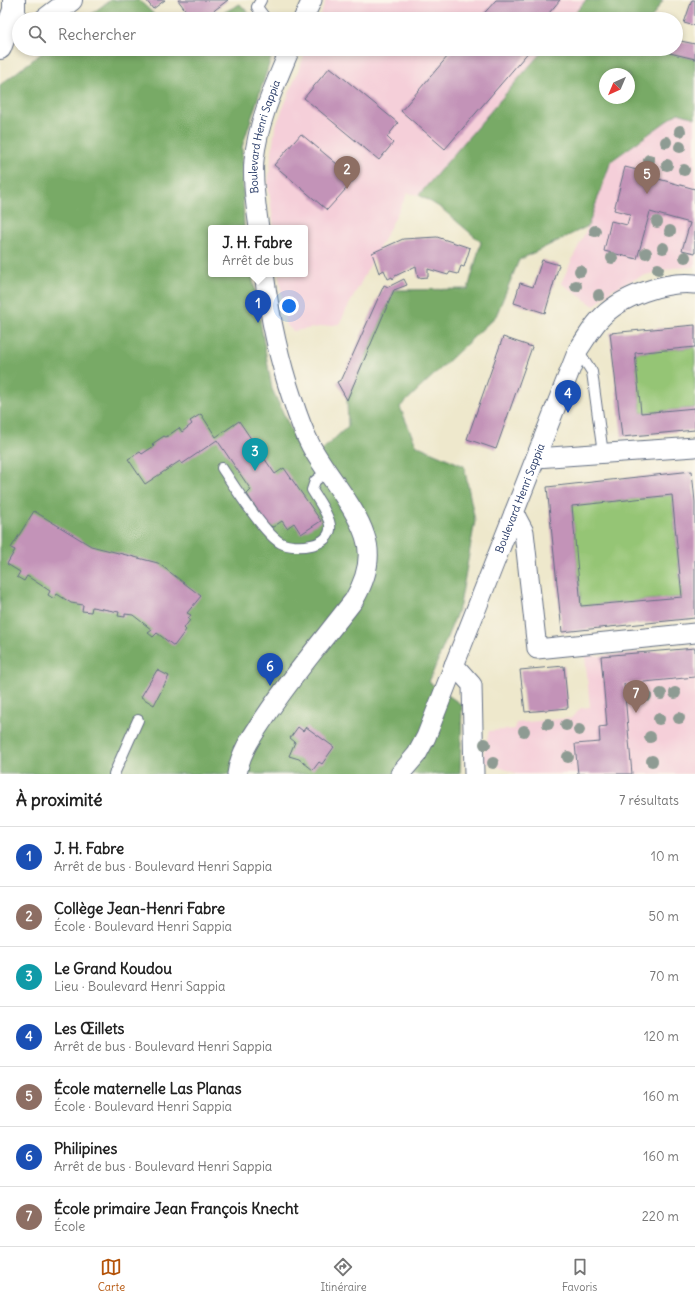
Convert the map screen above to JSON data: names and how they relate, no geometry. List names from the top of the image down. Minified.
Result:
{"streets":{"street":["Boulevard Henri Sappia"]},"north":"bottom left","page":{"search":"Rechercher","pins":["2","5","1","4","3","6","7"],"popup":["J. H. Fabre","Arrêt de bus"],"heading":["À proximité","7 résultats"],"list":[{"mark":"1","name":"J. H. Fabre","note":"Arrêt de bus · Boulevard Henri Sappia","value":"10 m"},{"mark":"2","name":"Collège Jean-Henri Fabre","note":"École · Boulevard Henri Sappia","value":"50 m"},{"mark":"3","name":"Le Grand Koudou","note":"Lieu · Boulevard Henri Sappia","value":"70 m"},{"mark":"4","name":"Les Œillets","note":"Arrêt de bus · Boulevard Henri Sappia","value":"120 m"},{"mark":"5","name":"École maternelle Las Planas","note":"École · Boulevard Henri Sappia","value":"160 m"},{"mark":"6","name":"Philipines","note":"Arrêt de bus · Boulevard Henri Sappia","value":"160 m"},{"mark":"7","name":"École primaire Jean François Knecht","note":"École","value":"220 m"}],"nav":["Carte","Itinéraire","Favoris"]}}
